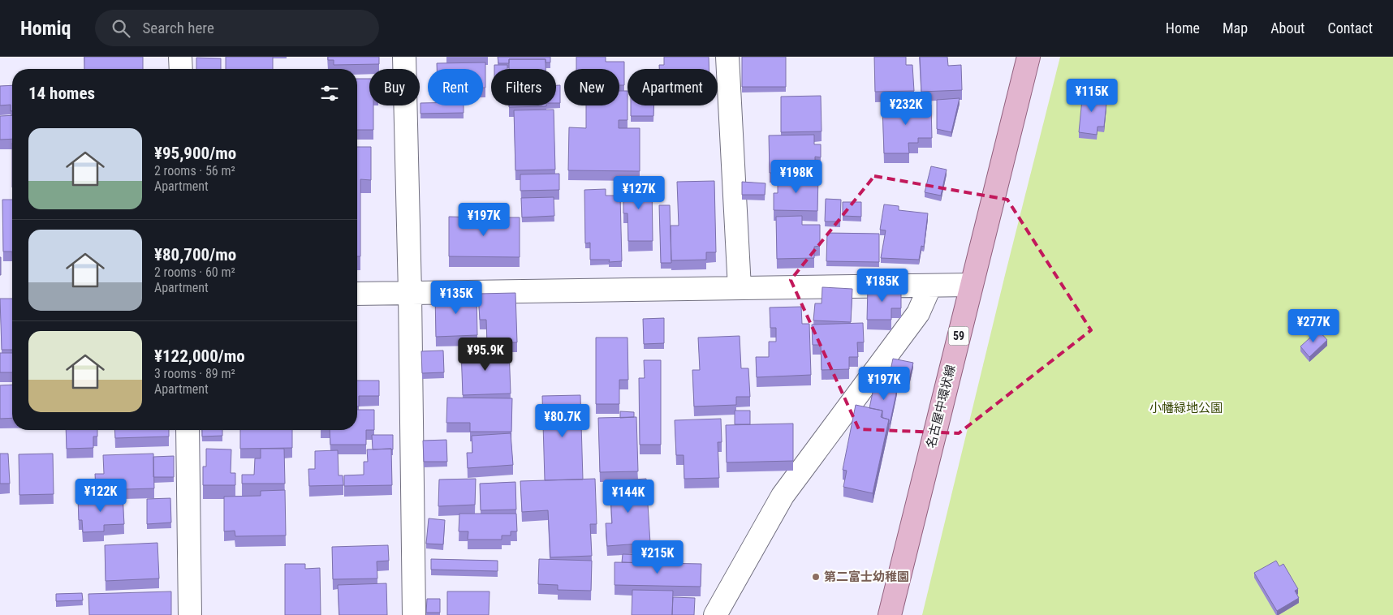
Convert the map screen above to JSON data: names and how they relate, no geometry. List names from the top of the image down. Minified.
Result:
{"streets":{"main road":["59","名古屋中環状線"]},"parks":["小幡緑地公園"],"places":["第二富士幼稚園"],"page":{"header":"Homiq","search":"Search here","nav":["Home","Map","About","Contact"],"chip":["Buy","Rent","Filters","New","Apartment"],"heading":"14 homes","price":["¥115K","¥232K","¥198K","¥127K","¥197K","¥185K","¥135K","¥277K","¥95.9K","¥197K","¥80.7K","¥122K","¥144K","¥215K"],"list":[{"name":"¥95,900/mo","note":"2 rooms · 56 m² · Apartment"},{"name":"¥80,700/mo","note":"2 rooms · 60 m² · Apartment"},{"name":"¥122,000/mo","note":"3 rooms · 89 m² · Apartment"}]}}
